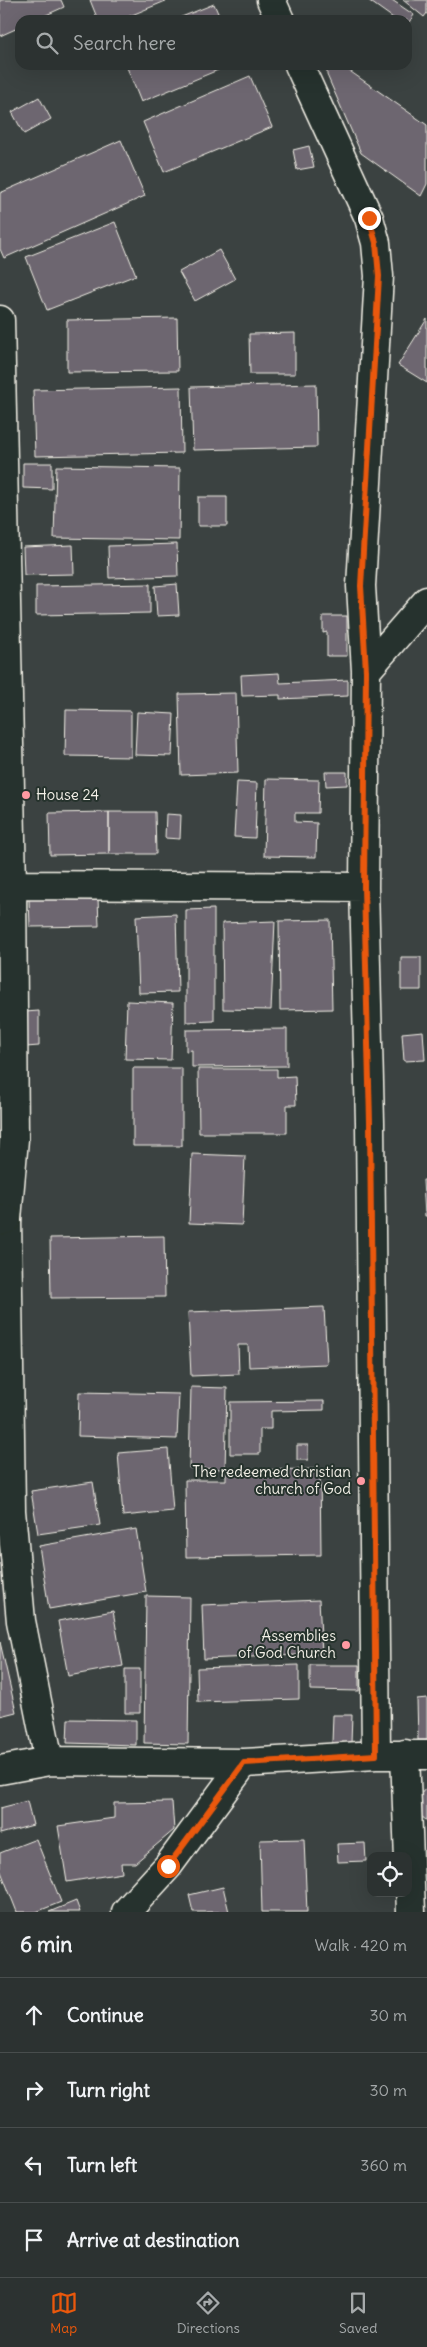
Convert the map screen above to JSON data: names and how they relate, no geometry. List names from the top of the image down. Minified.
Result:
{"places":["House 24","The redeemed christian church of God","Assemblies of God Church"],"page":{"search":"Search here","heading":["6 min","Walk · 420 m"],"list":[["Continue","30 m"],["Turn right","30 m"],["Turn left","360 m"],"Arrive at destination"],"nav":["Map","Directions","Saved"]}}
